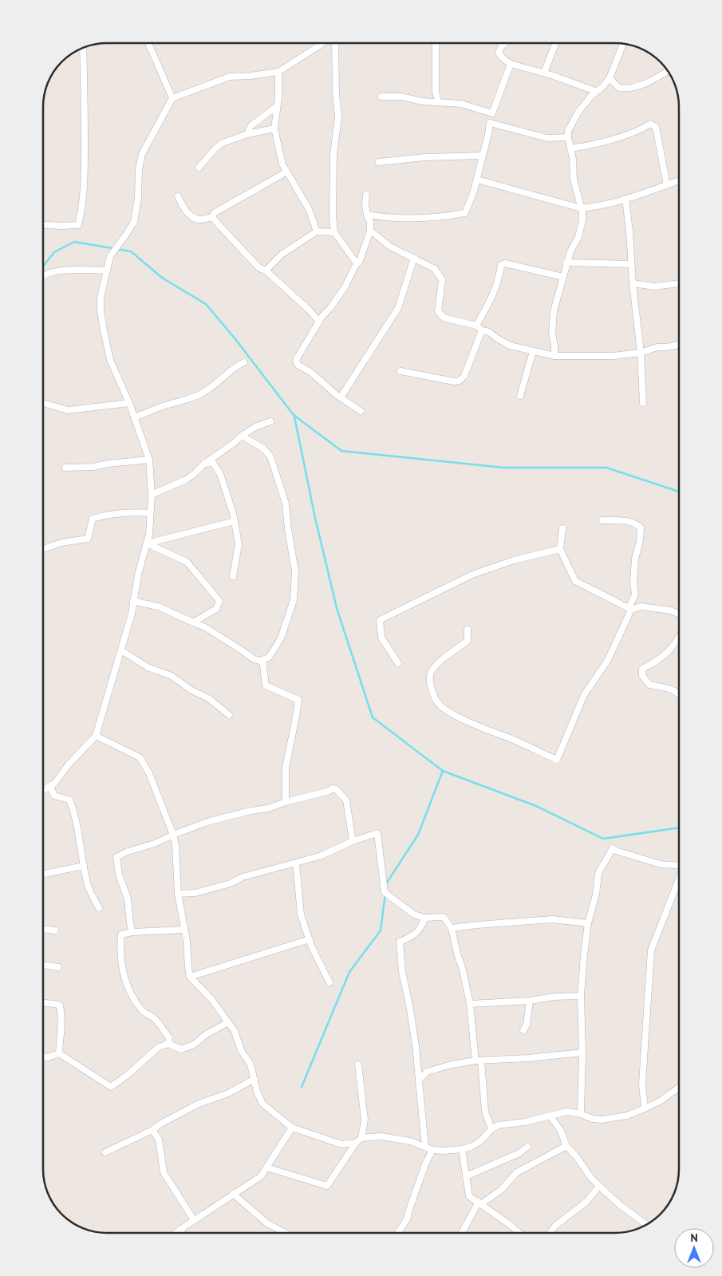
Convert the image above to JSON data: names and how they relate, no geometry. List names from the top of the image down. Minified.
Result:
{"north":"top"}
